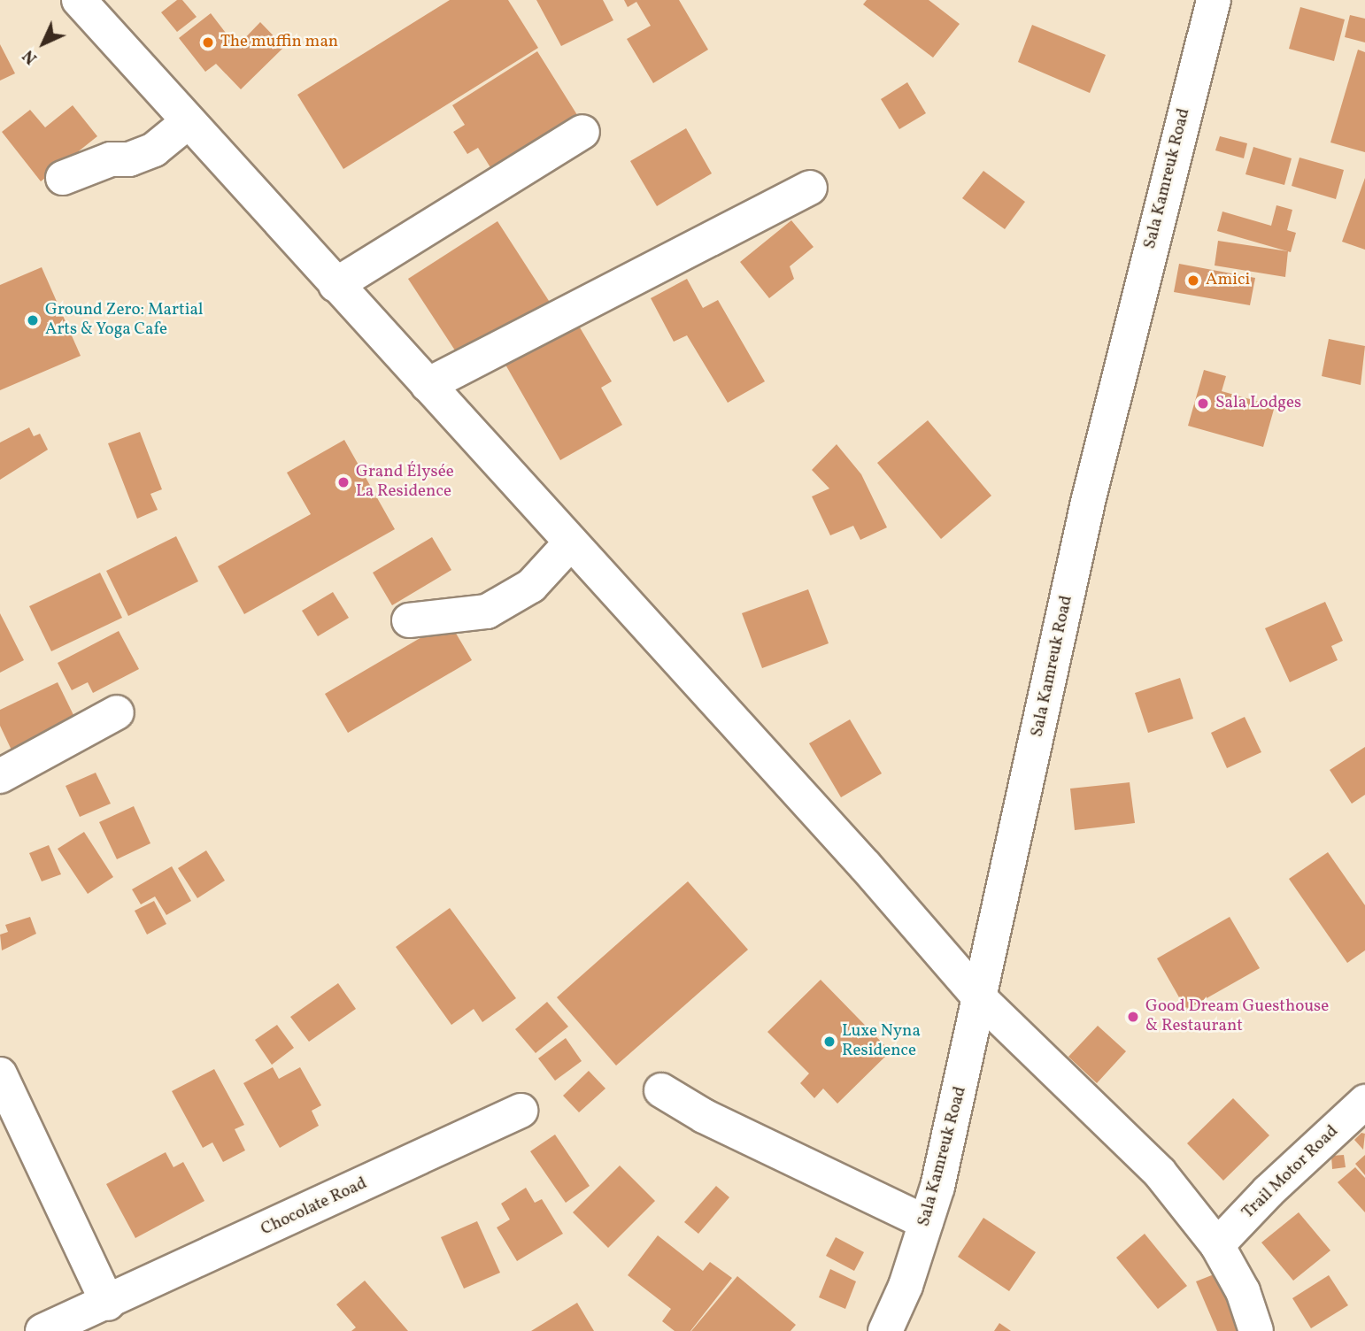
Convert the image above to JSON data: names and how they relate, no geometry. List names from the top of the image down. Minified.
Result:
{"streets":{"street":["Sala Kamreuk Road","Trail Motor Road","Chocolate Road"]},"places":["The muffin man","Amici","Ground Zero: Martial Arts & Yoga Cafe","Sala Lodges","Grand Élysée La Residence","Good Dream Guesthouse & Restaurant","Luxe Nyna Residence"],"north":"bottom left"}
